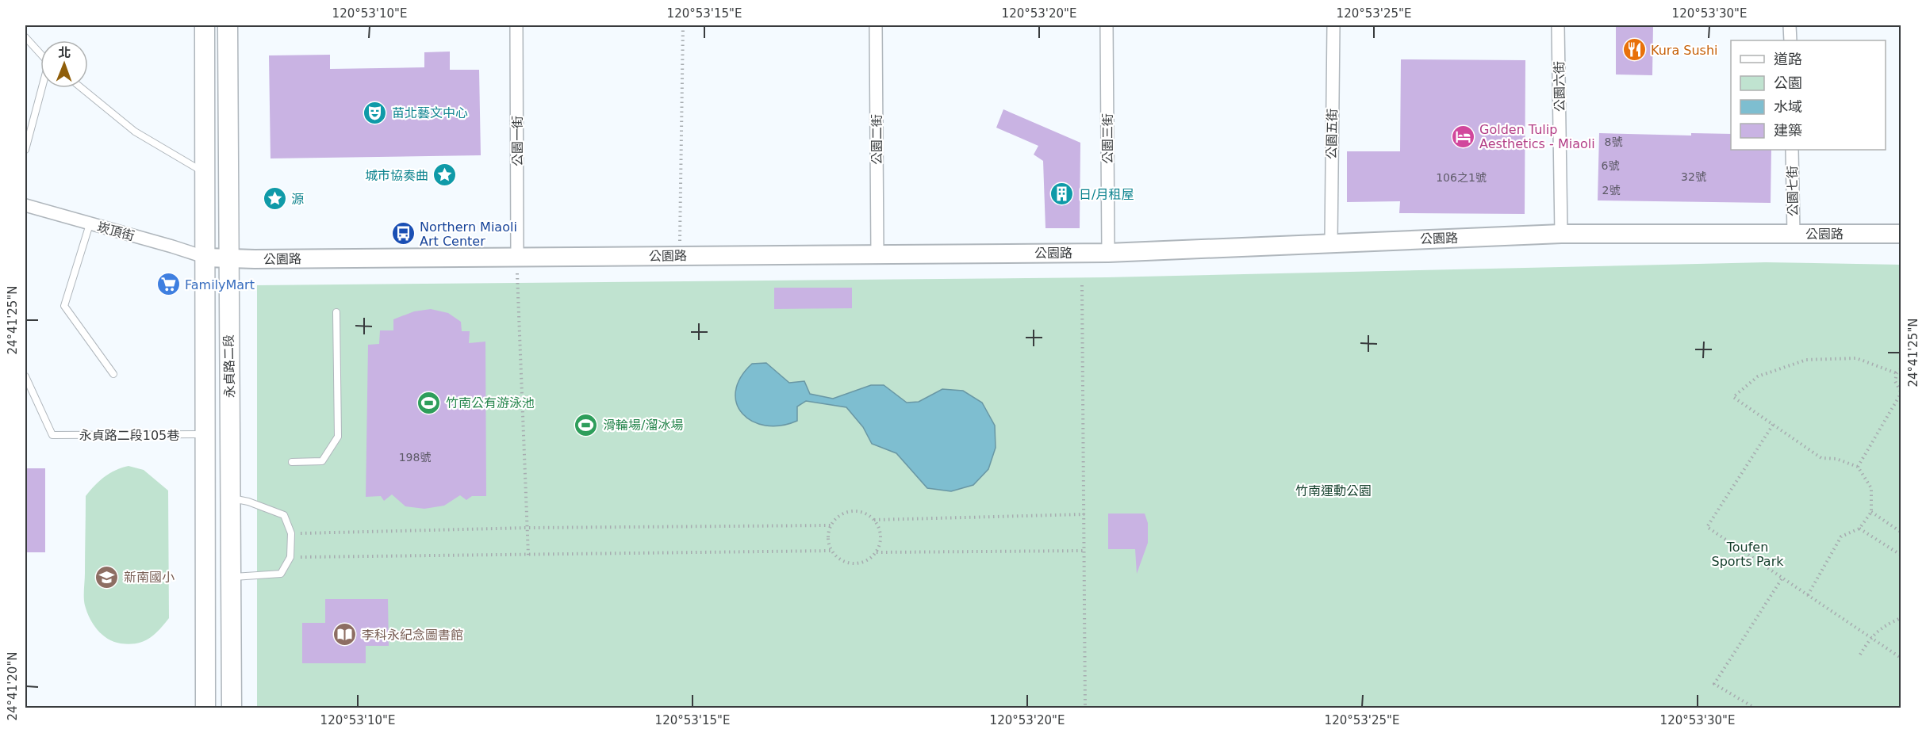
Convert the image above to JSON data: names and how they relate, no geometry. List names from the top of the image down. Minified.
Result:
{"streets":{"main road":["永貞路二段"],"street":["公園六街","公園五街","公園三街","公園二街","公園一街","公園七街","崁頂街","公園路"],"lane":["永貞路二段105巷"]},"crossings":[["公園六街","公園路"],["公園五街","公園路"],["公園三街","公園路"],["公園二街","公園路"],["公園一街","公園路"],["公園七街","公園路"],["崁頂街","公園路"],["崁頂街","永貞路二段"],["公園路","永貞路二段"],["永貞路二段","永貞路二段105巷"]],"parks":["竹南運動公園","Toufen Sports Park"],"places":{"restaurant":["Kura Sushi"],"theatre":["苗北藝文中心"],"hotel":["Golden Tulip Aesthetics - Miaoli"],"place":["城市協奏曲","源"],"building":["日/月租屋"],"bus stop":["Northern Miaoli Art Center"],"supermarket":["FamilyMart"],"sports":["竹南公有游泳池","滑輪場/溜冰場"],"school or university":["新南國小"],"library":["李科永紀念圖書館"]},"house_numbers":["8號","6號","32號","106之1號","2號","198號"],"legend":["道路","公園","水域","建築"],"north":"top","coordinates":["120°53'10\"E","120°53'15\"E","120°53'20\"E","120°53'25\"E","120°53'30\"E","24°41'25\"N","24°41'20\"N"]}
